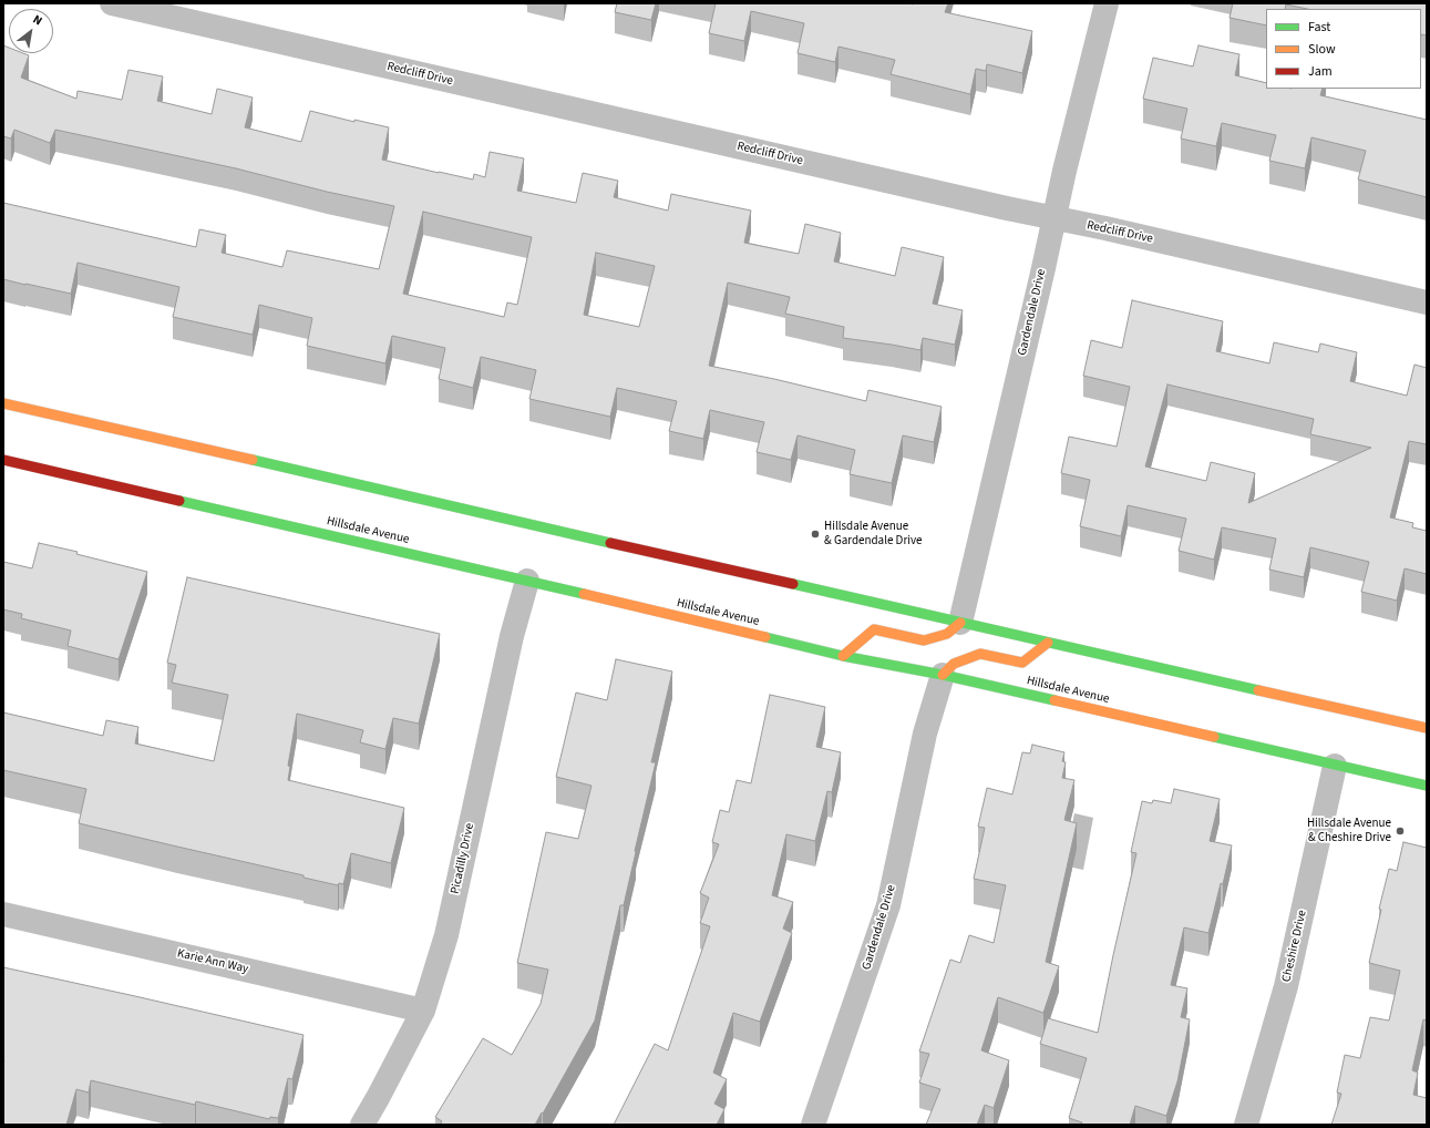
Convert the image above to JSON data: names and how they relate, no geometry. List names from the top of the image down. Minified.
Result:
{"streets":{"highway":["Hillsdale Avenue"],"street":["Redcliff Drive","Gardendale Drive","Picadilly Drive","Cheshire Drive","Karie Ann Way"]},"crossings":[["Redcliff Drive","Gardendale Drive"],["Gardendale Drive","Hillsdale Avenue"],["Hillsdale Avenue","Picadilly Drive"],["Hillsdale Avenue","Cheshire Drive"],["Picadilly Drive","Karie Ann Way"]],"places":["Hillsdale Avenue & Gardendale Drive","Hillsdale Avenue & Cheshire Drive"],"legend":["Fast","Slow","Jam"],"north":"top right"}
